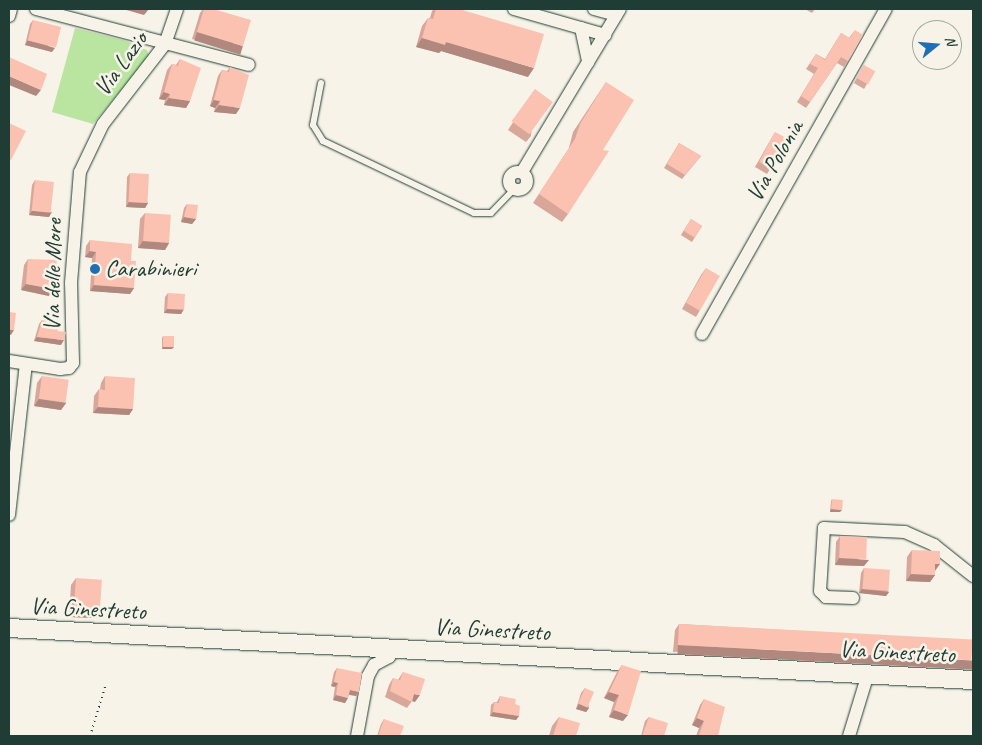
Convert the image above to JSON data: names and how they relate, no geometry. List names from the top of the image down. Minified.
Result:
{"streets":{"street":["Via Lazio","Via Polonia","Via delle More","Via Ginestreto"]},"crossings":[["Via Lazio","Via delle More"]],"places":["Carabinieri"],"north":"right"}
